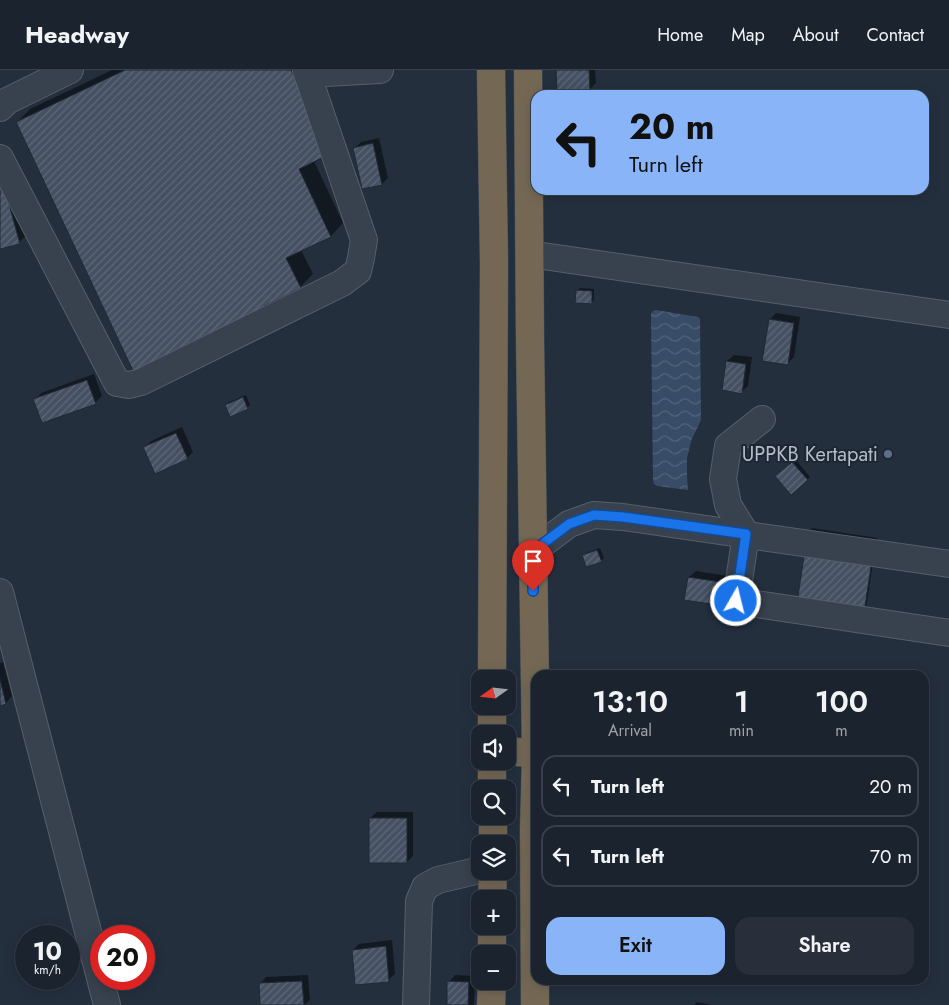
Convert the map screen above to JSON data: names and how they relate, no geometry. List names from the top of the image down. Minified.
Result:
{"places":["UPPKB Kertapati"],"north":"left","page":{"header":"Headway","nav":["Home","Map","About","Contact"],"turn":["20 m","Turn left"],"map_buttons":["+","−"],"eta":["13:10","Arrival","1","min","100","m"],"list":[{"name":"Turn left","value":"20 m"},{"name":"Turn left","value":"70 m"}],"buttons":["Exit","Share"],"speed":"10 km/h","limit":"20"}}
